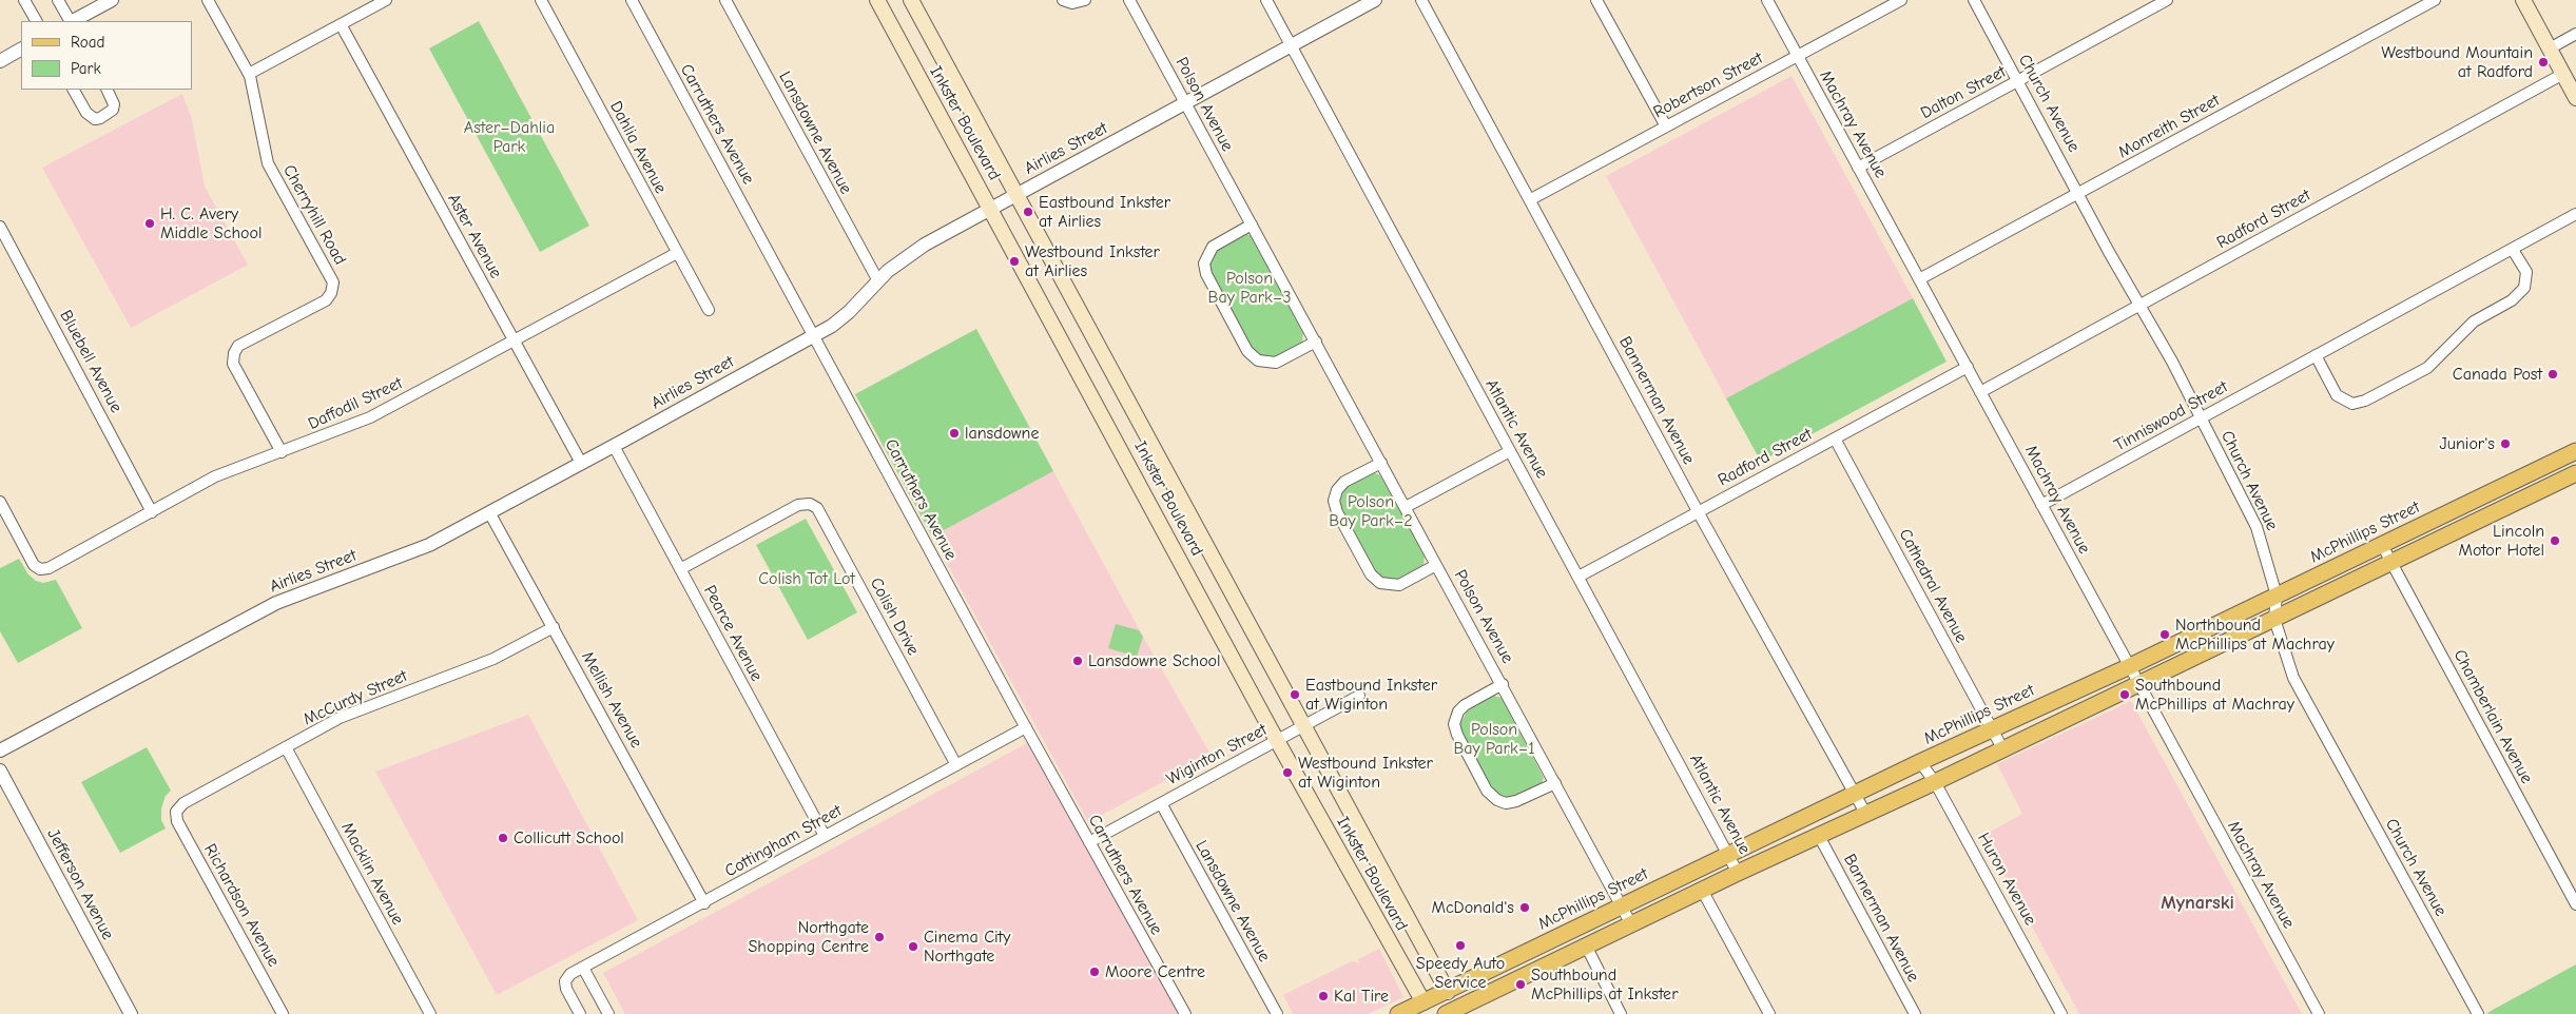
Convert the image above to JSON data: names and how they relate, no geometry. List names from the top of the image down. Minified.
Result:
{"streets":{"main road":["Inkster Boulevard","McPhillips Street"],"street":["Robertson Street","Dalton Street","Church Avenue","Polson Avenue","Carruthers Avenue","Machray Avenue","Monreith Street","Lansdowne Avenue","Dahlia Avenue","Airlies Street","Cherryhill Road","Radford Street","Aster Avenue","Bluebell Avenue","Bannerman Avenue","Daffodil Street","Tinniswood Street","Atlantic Avenue","Cathedral Avenue","Colish Drive","Pearce Avenue","McCurdy Street","Mellish Avenue","Chamberlain Avenue","Wiginton Street","Cottingham Street","Macklin Avenue","Huron Avenue","Jefferson Avenue","Richardson Avenue"]},"crossings":[["Robertson Street","Machray Avenue"],["Robertson Street","Bannerman Avenue"],["Dalton Street","Church Avenue"],["Dalton Street","Machray Avenue"],["Church Avenue","Monreith Street"],["Church Avenue","Radford Street"],["Church Avenue","Tinniswood Street"],["Church Avenue","McPhillips Street"],["Polson Avenue","Airlies Street"],["Polson Avenue","McPhillips Street"],["Inkster Boulevard","Airlies Street"],["Inkster Boulevard","McPhillips Street"],["Inkster Boulevard","Wiginton Street"],["Carruthers Avenue","Airlies Street"],["Carruthers Avenue","Wiginton Street"],["Carruthers Avenue","Cottingham Street"],["Machray Avenue","Monreith Street"],["Machray Avenue","Radford Street"],["Machray Avenue","Tinniswood Street"],["Machray Avenue","McPhillips Street"],["Lansdowne Avenue","Airlies Street"],["Lansdowne Avenue","Wiginton Street"],["Dahlia Avenue","Daffodil Street"],["Airlies Street","Aster Avenue"],["Airlies Street","Atlantic Avenue"],["Airlies Street","Pearce Avenue"],["Airlies Street","Mellish Avenue"],["Cherryhill Road","Daffodil Street"],["Radford Street","Bannerman Avenue"],["Radford Street","Atlantic Avenue"],["Radford Street","Cathedral Avenue"],["Aster Avenue","Daffodil Street"],["Bluebell Avenue","Daffodil Street"],["Bannerman Avenue","McPhillips Street"],["Atlantic Avenue","McPhillips Street"],["McPhillips Street","Cathedral Avenue"],["McPhillips Street","Chamberlain Avenue"],["McPhillips Street","Huron Avenue"],["Colish Drive","Pearce Avenue"],["Colish Drive","Cottingham Street"],["Pearce Avenue","Cottingham Street"],["McCurdy Street","Mellish Avenue"],["McCurdy Street","Macklin Avenue"],["McCurdy Street","Richardson Avenue"],["Mellish Avenue","Cottingham Street"]],"districts":["Mynarski"],"parks":["Aster–Dahlia Park","Polson Bay Park–3","Polson Bay Park–2","Colish Tot Lot","Polson Bay Park–1"],"places":["Westbound Mountain at Radford","Eastbound Inkster at Airlies","H. C. Avery Middle School","Westbound Inkster at Airlies","Canada Post","lansdowne","Junior's","Lincoln Motor Hotel","Northbound McPhillips at Machray","Lansdowne School","Eastbound Inkster at Wiginton","Southbound McPhillips at Machray","Westbound Inkster at Wiginton","Collicutt School","McDonald's","Northgate Shopping Centre","Speedy Auto Service","Cinema City Northgate","Moore Centre","Southbound McPhillips at Inkster","Kal Tire"],"legend":["Road","Park"]}
